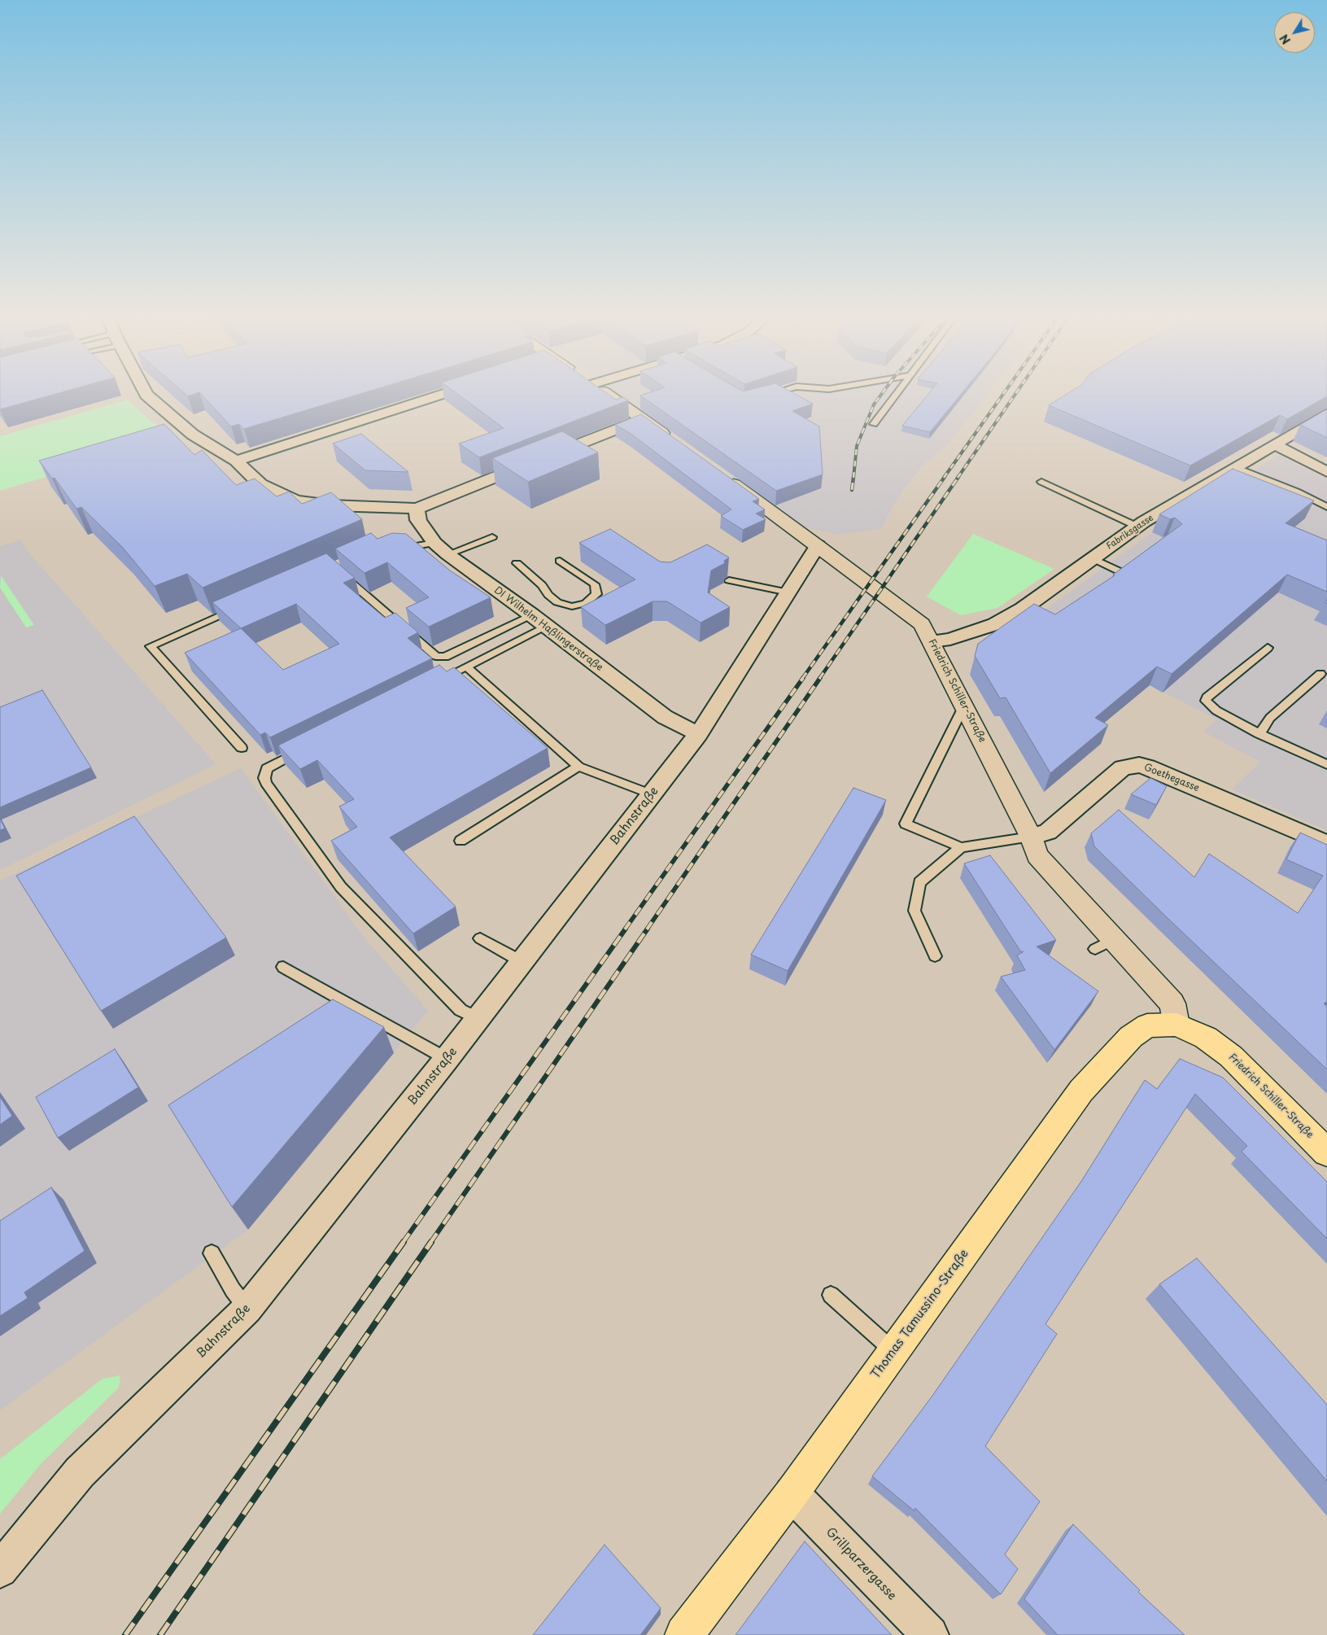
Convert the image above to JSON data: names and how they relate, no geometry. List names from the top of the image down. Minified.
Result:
{"streets":{"main road":["Friedrich Schiller-Straße","Thomas Tamussino-Straße"],"street":["Fabriksgasse","DI Wilhelm Haßlingerstraße","Goethegasse","Bahnstraße","Grillparzergasse"]},"crossings":[["Fabriksgasse","Friedrich Schiller-Straße"],["DI Wilhelm Haßlingerstraße","Bahnstraße"],["Friedrich Schiller-Straße","Goethegasse"],["Friedrich Schiller-Straße","Bahnstraße"],["Friedrich Schiller-Straße","Thomas Tamussino-Straße"],["Thomas Tamussino-Straße","Grillparzergasse"]],"north":"bottom left"}
